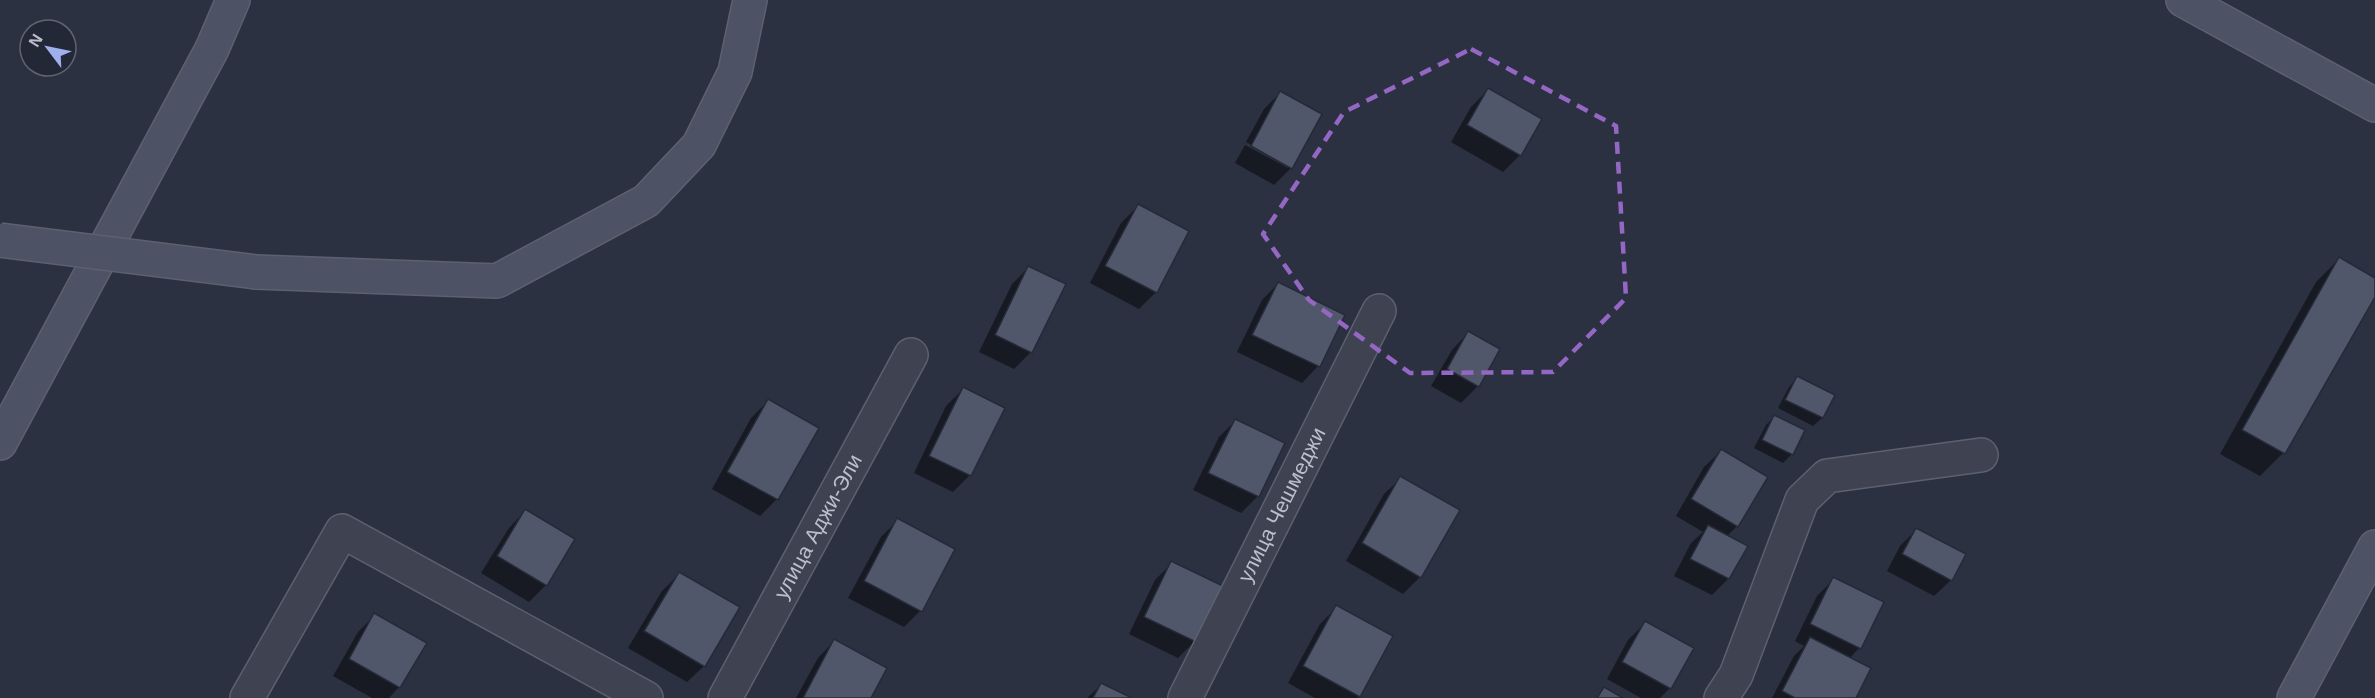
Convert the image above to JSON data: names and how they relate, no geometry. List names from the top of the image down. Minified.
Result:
{"streets":{"street":["улица Чешмеджи","улица Аджи-Эли"]},"north":"top left"}
